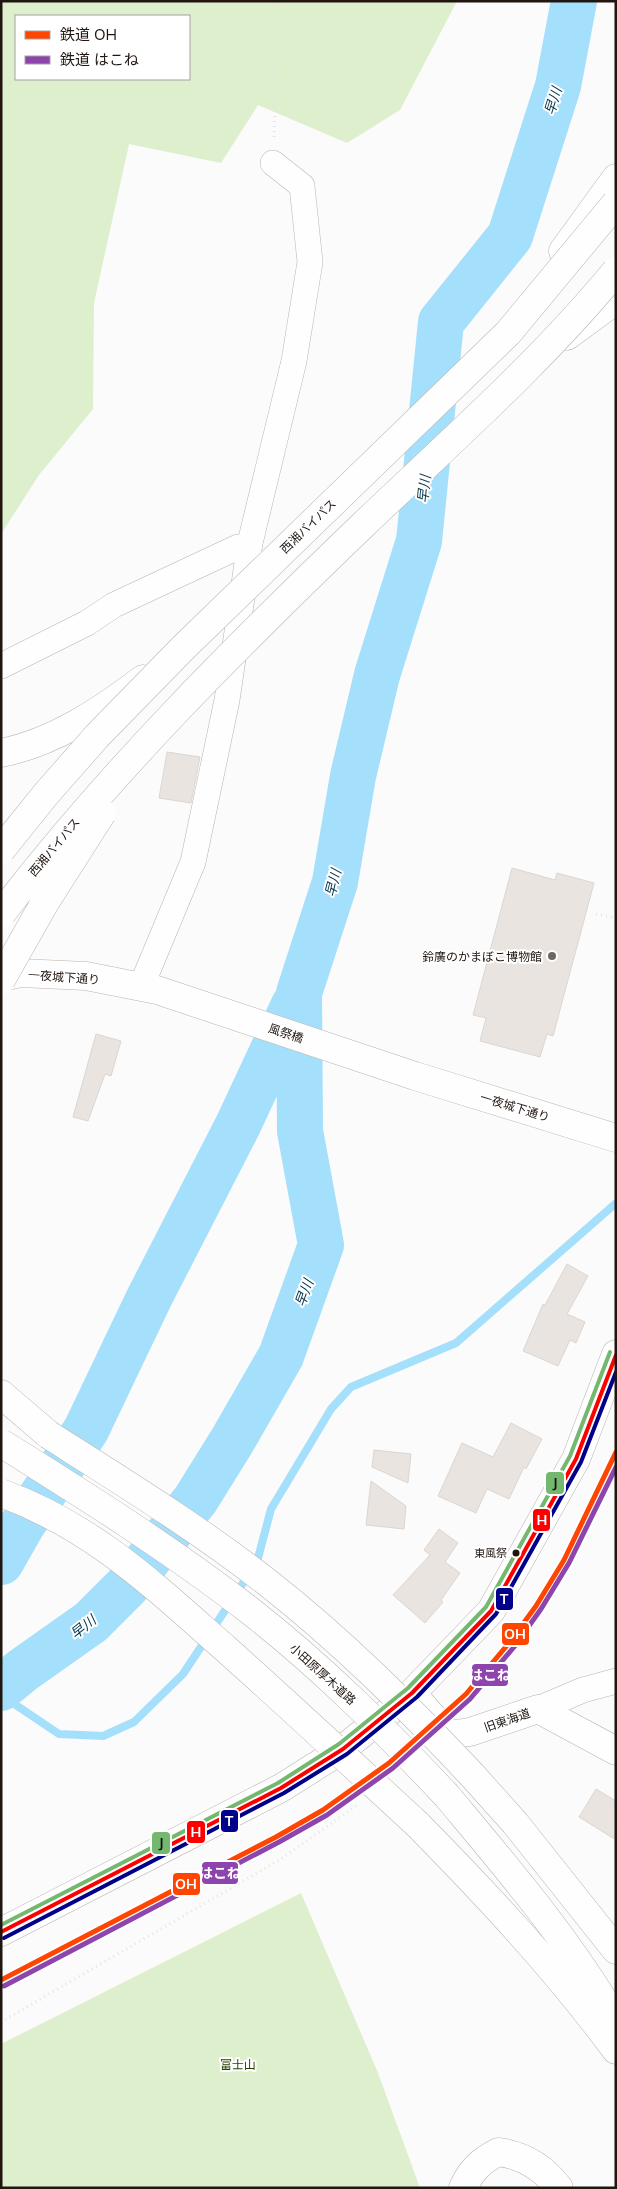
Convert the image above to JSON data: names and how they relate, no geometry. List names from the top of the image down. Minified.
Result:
{"streets":{"main road":["西湘バイパス","一夜城下通り","風祭橋","小田原厚木道路","旧東海道"]},"crossings":[["一夜城下通り","風祭橋"]],"water":["早川"],"parks":["富士山"],"places":["鈴廣のかまぼこ博物館","東風祭"],"lines":["transit line J","transit line H","transit line T","rail line OH","rail line はこね"],"legend":["鉄道 OH","鉄道 はこね"]}
